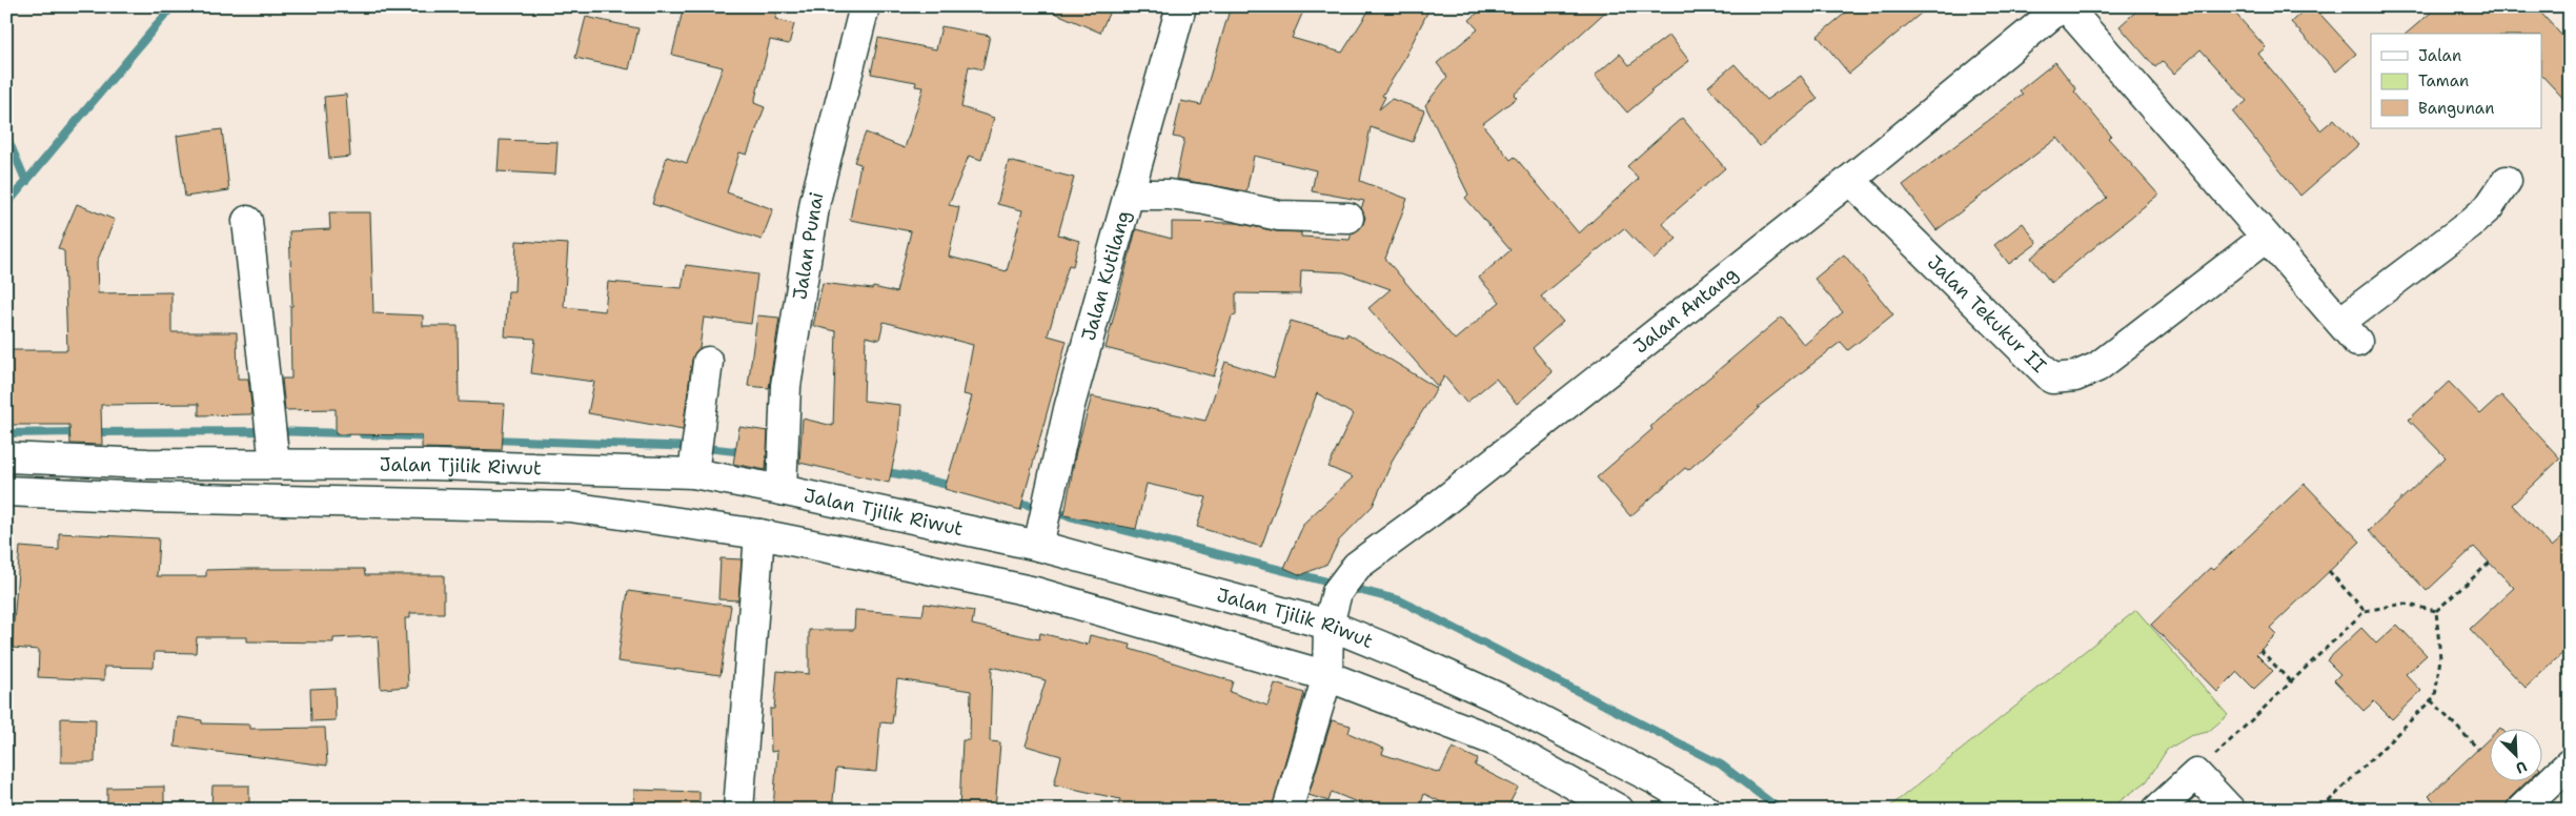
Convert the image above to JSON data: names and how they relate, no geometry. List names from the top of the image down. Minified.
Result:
{"streets":{"main road":["Jalan Punai","Jalan Kutilang","Jalan Antang","Jalan Tekukur II","Jalan Tjilik Riwut"]},"crossings":[["Jalan Punai","Jalan Tjilik Riwut"],["Jalan Kutilang","Jalan Tjilik Riwut"],["Jalan Antang","Jalan Tekukur II"],["Jalan Antang","Jalan Tjilik Riwut"]],"legend":["Jalan","Taman","Bangunan"],"north":"bottom right"}
